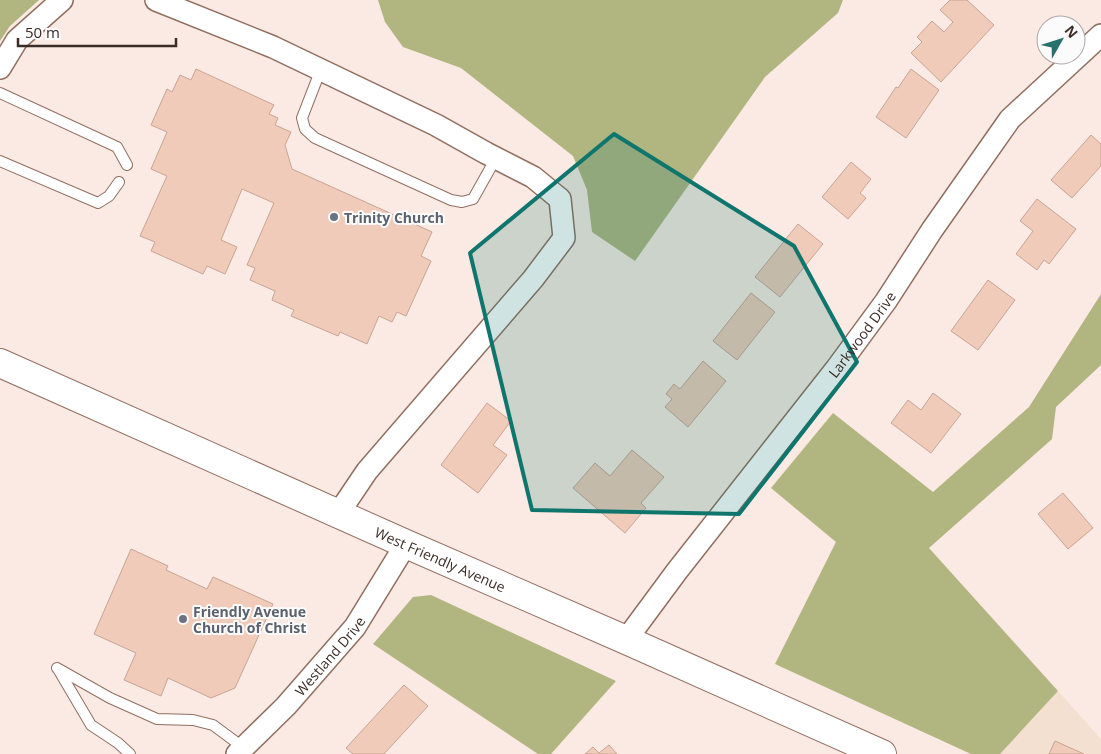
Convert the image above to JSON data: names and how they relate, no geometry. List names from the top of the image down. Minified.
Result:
{"streets":{"main road":["West Friendly Avenue"],"street":["Larkwood Drive","Westland Drive"]},"crossings":[["Larkwood Drive","West Friendly Avenue"],["West Friendly Avenue","Westland Drive"]],"places":["Trinity Church","Friendly Avenue Church of Christ"],"scale_bar":"50 m","north":"top right"}
